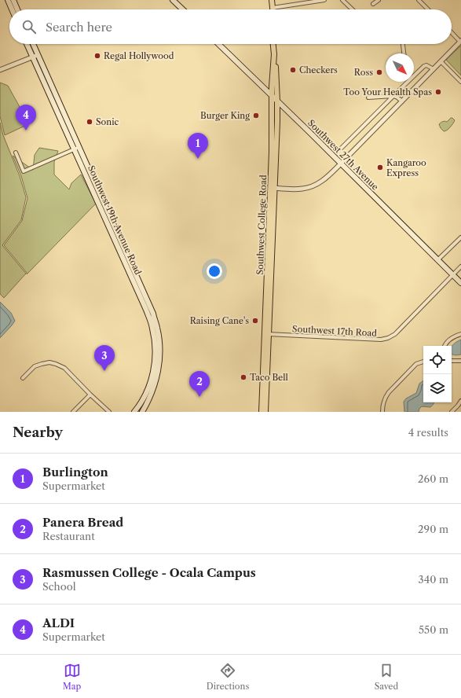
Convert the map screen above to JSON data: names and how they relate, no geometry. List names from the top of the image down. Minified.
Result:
{"streets":{"main road":["Southwest 27th Avenue","Southwest 19th Avenue Road","Southwest College Road"],"street":["Southwest 17th Road"]},"crossings":[["Southwest 27th Avenue","Southwest College Road"],["Southwest 27th Avenue","Southwest 17th Road"],["Southwest College Road","Southwest 17th Road"]],"places":["Regal Hollywood","Checkers","Ross","Too Your Health Spas","Burger King","Sonic","Kangaroo Express","Raising Cane's","Taco Bell"],"north":"bottom right","page":{"search":"Search here","pins":["4","1","3","2"],"heading":["Nearby","4 results"],"list":[{"mark":"1","name":"Burlington","note":"Supermarket","value":"260 m"},{"mark":"2","name":"Panera Bread","note":"Restaurant","value":"290 m"},{"mark":"3","name":"Rasmussen College - Ocala Campus","note":"School","value":"340 m"},{"mark":"4","name":"ALDI","note":"Supermarket","value":"550 m"}],"nav":["Map","Directions","Saved"]}}
